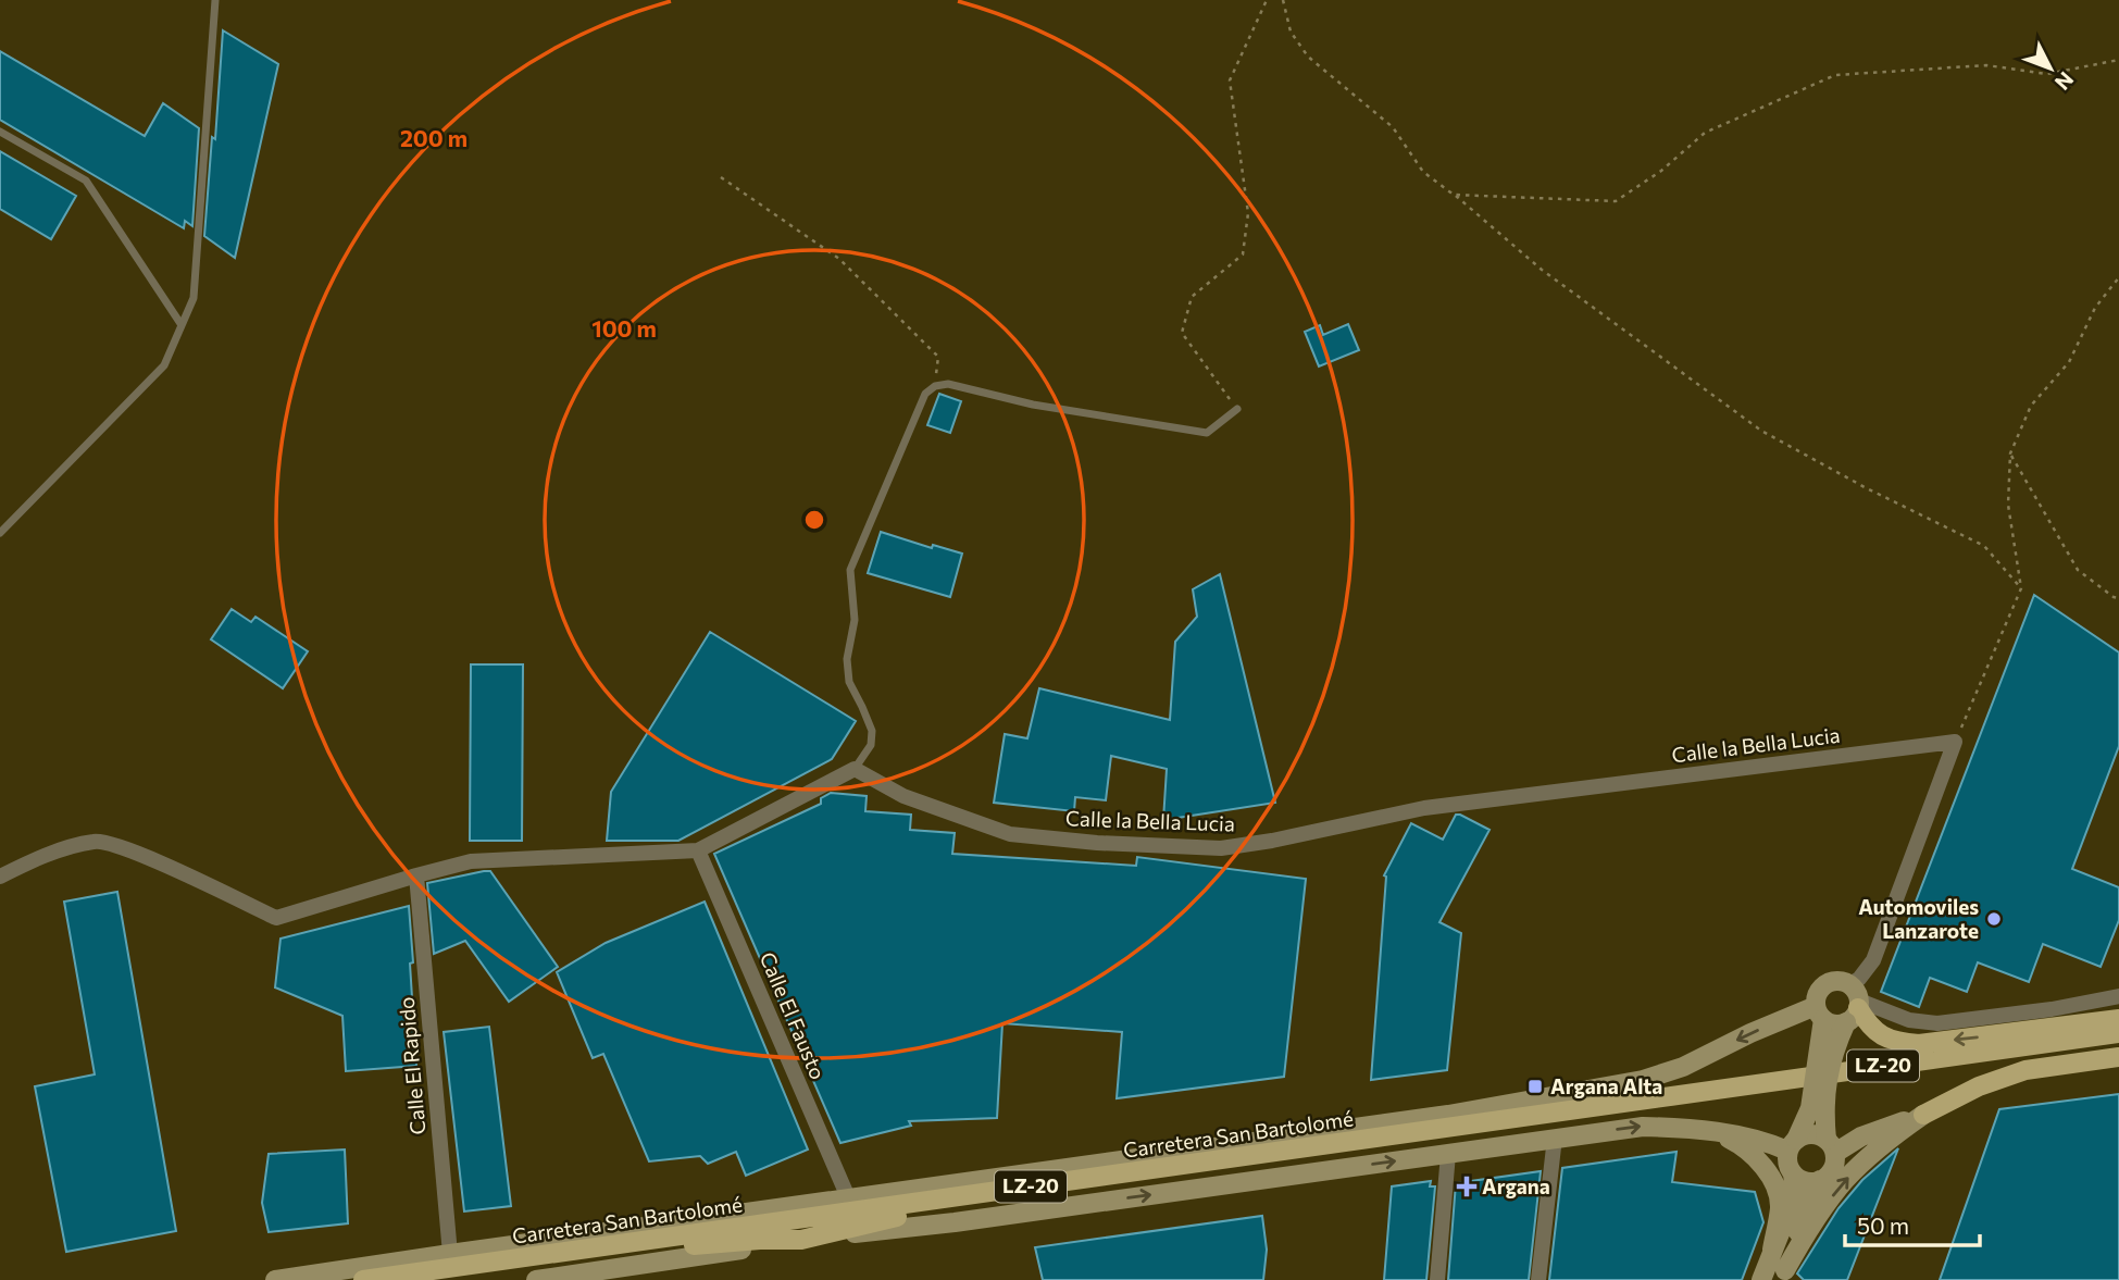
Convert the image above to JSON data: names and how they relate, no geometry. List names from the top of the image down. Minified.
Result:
{"streets":{"main road":["LZ-20","Carretera San Bartolomé"],"street":["Calle la Bella Lucia","Calle El Fausto","Calle El Rapido"]},"crossings":[["Calle El Fausto","Carretera San Bartolomé"],["Calle El Rapido","Carretera San Bartolomé"]],"places":{"other":["Automoviles Lanzarote"],"transit":["Argana Alta"],"health":["Argana"]},"scale_bar":"50 m","north":"bottom right","rings":["200 m","100 m"]}
